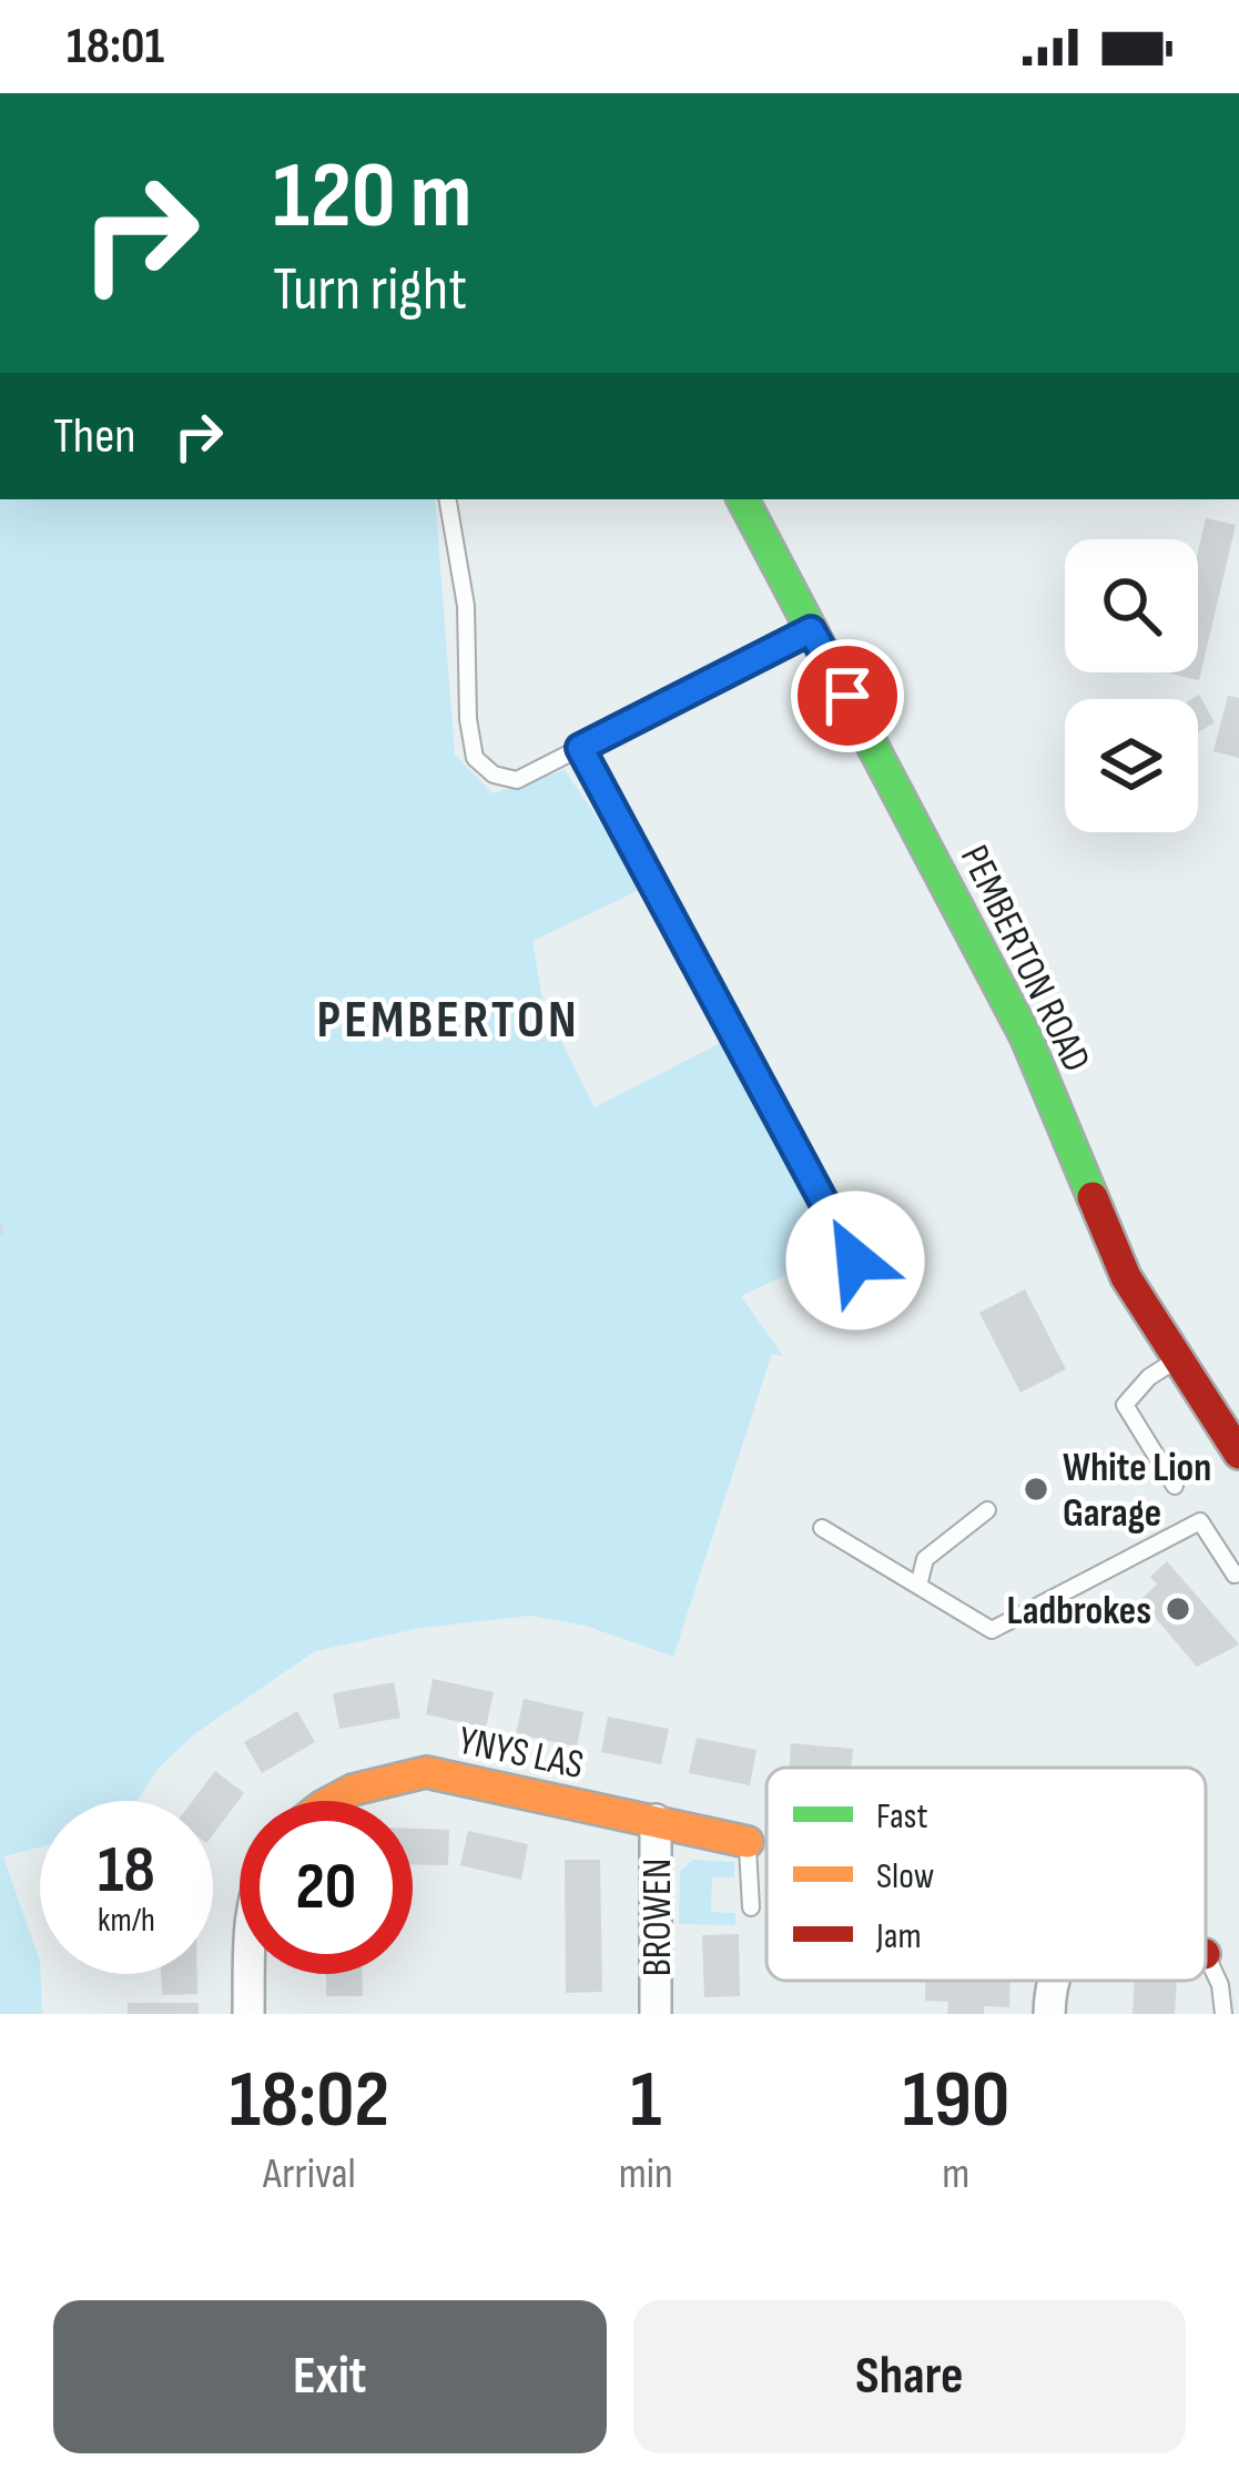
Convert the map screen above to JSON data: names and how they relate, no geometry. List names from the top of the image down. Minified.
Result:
{"streets":{"main road":["PEMBERTON ROAD","YNYS LAS"],"street":["BROWEN"]},"crossings":[["YNYS LAS","BROWEN"]],"districts":["PEMBERTON"],"places":["White Lion Garage","Ladbrokes"],"legend":["Fast","Slow","Jam"],"page":{"status":"18:01","turn":["120 m","Turn right"],"then":"Then","speed":"18 km/h","limit":"20","eta":["18:02","Arrival","1","min","190","m"],"buttons":["Exit","Share"]}}
